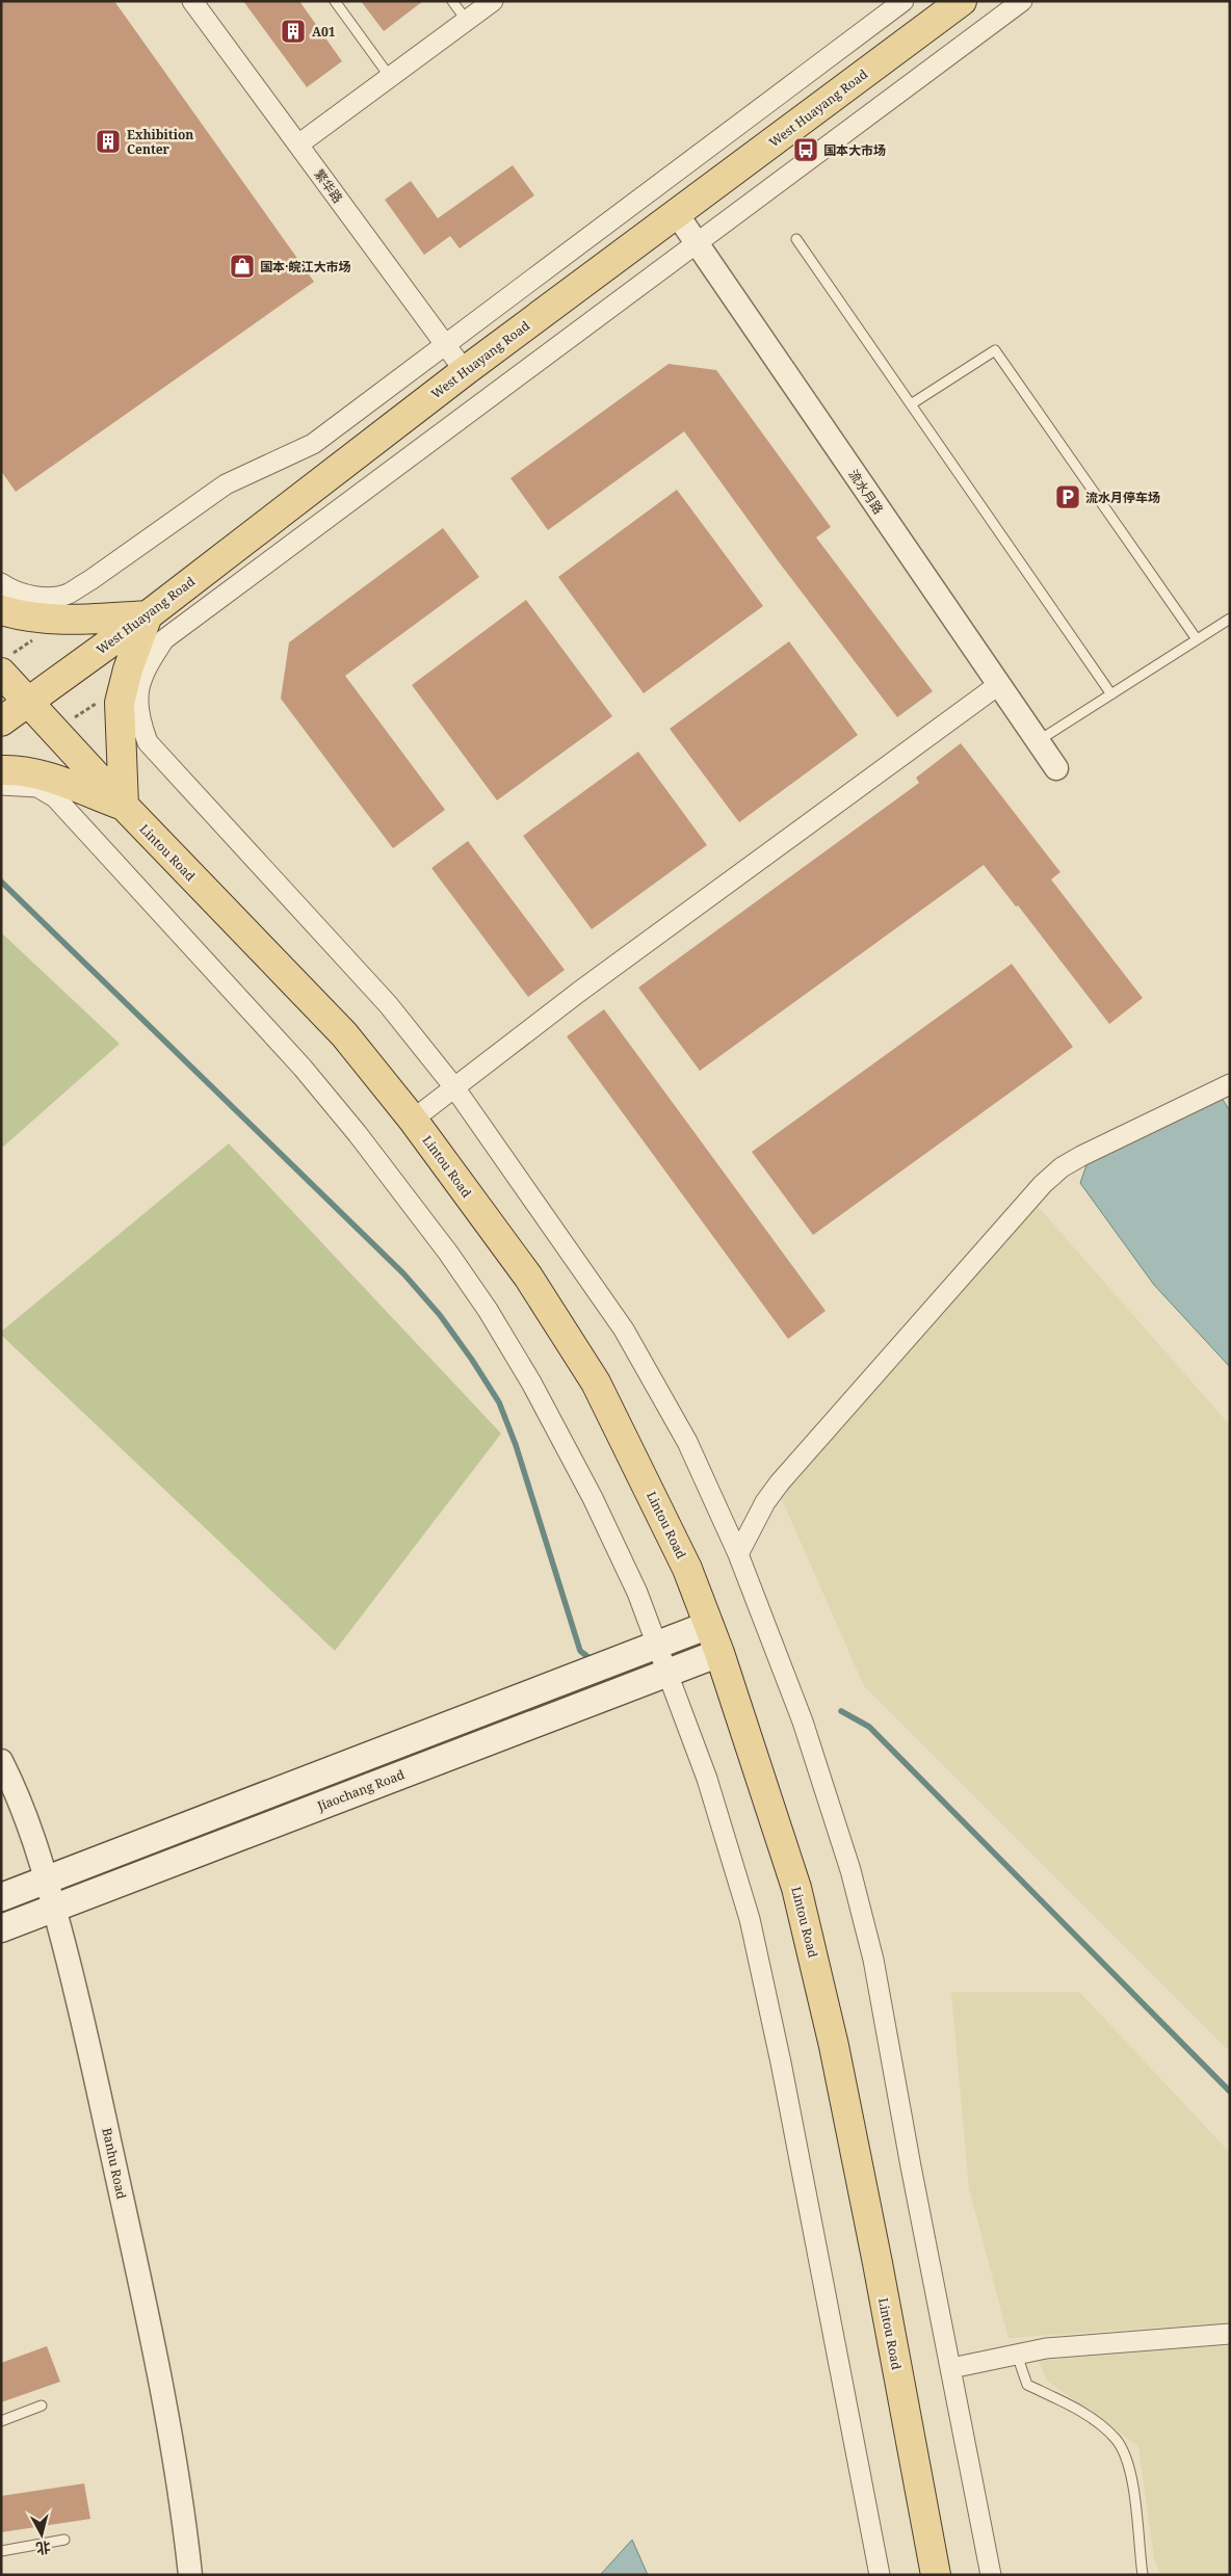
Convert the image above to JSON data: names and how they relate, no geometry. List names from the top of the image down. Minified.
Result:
{"streets":{"main road":["West Huayang Road","Lintou Road","Jiaochang Road"],"street":["繁华路","流水月路","Banhu Road"]},"crossings":[["West Huayang Road","繁华路"],["West Huayang Road","流水月路"],["West Huayang Road","Lintou Road"],["Lintou Road","Jiaochang Road"],["Jiaochang Road","Banhu Road"]],"places":{"building":["A01","Exhibition Center"],"bus stop":["国本大市场"],"shop":["国本·皖江大市场"],"parking":["流水月停车场"]},"north":"bottom"}
